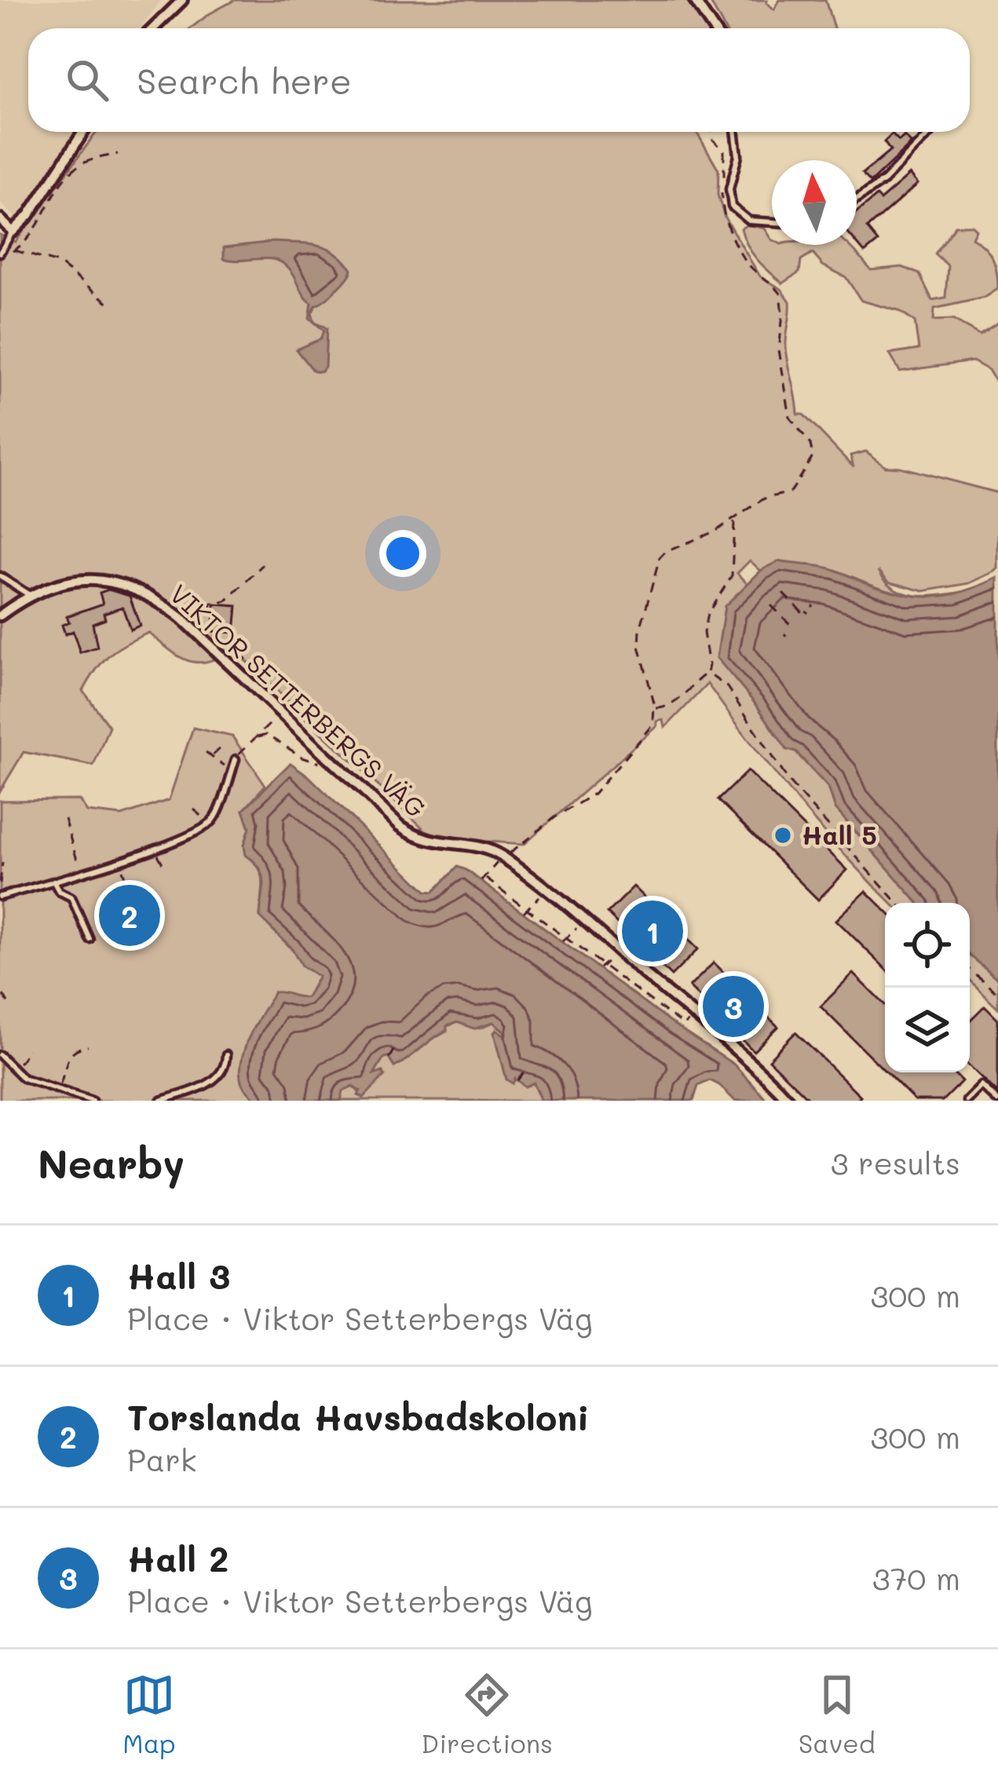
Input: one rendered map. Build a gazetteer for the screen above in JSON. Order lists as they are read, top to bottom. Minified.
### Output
{"streets":{"street":["VIKTOR SETTERBERGS VÄG"]},"places":["Hall 5"],"north":"top","page":{"search":"Search here","pins":["2","1","3"],"heading":["Nearby","3 results"],"list":[{"mark":"1","name":"Hall 3","note":"Place · Viktor Setterbergs Väg","value":"300 m"},{"mark":"2","name":"Torslanda Havsbadskoloni","note":"Park","value":"300 m"},{"mark":"3","name":"Hall 2","note":"Place · Viktor Setterbergs Väg","value":"370 m"}],"nav":["Map","Directions","Saved"]}}
